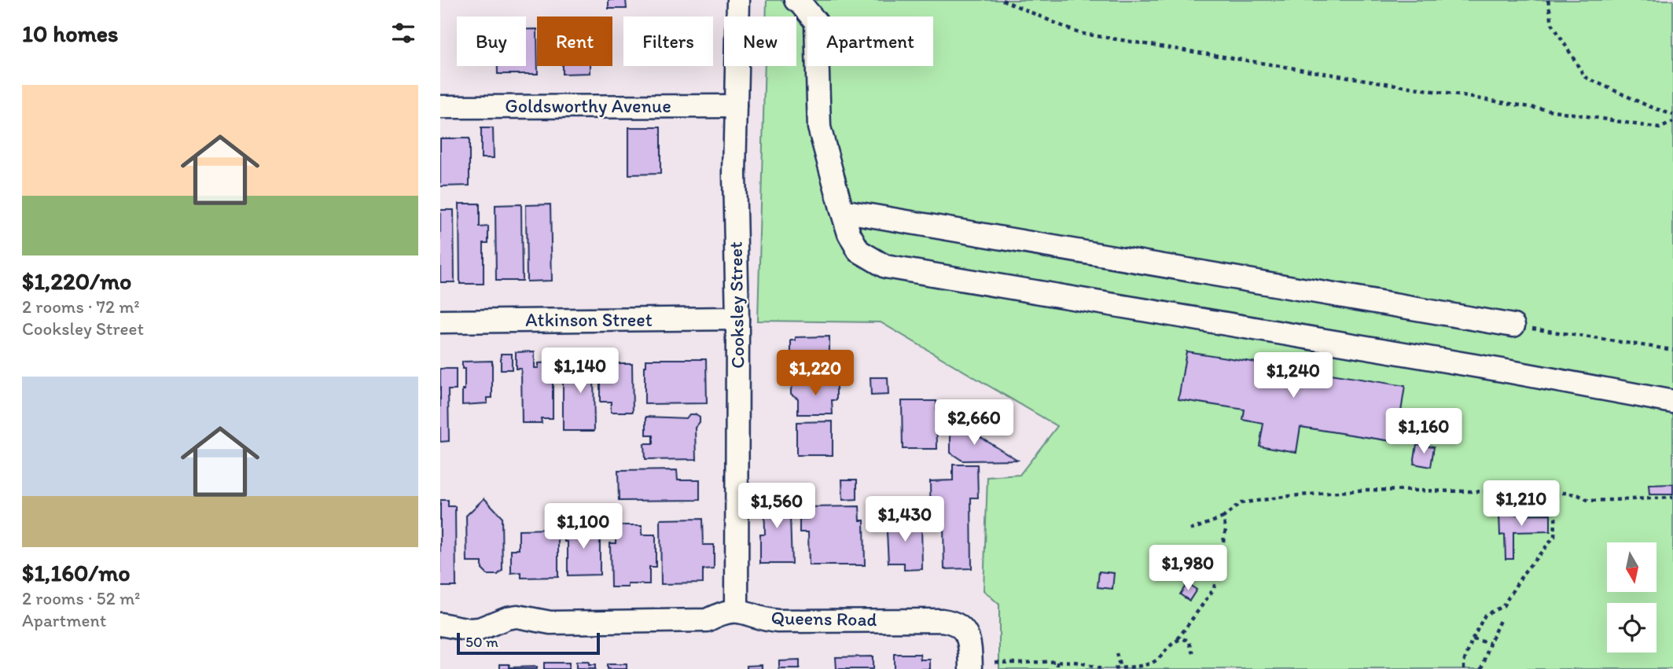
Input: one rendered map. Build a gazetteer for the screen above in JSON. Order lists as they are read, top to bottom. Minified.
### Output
{"streets":{"street":["Goldsworthy Avenue","Cooksley Street","Atkinson Street","Queens Road"]},"crossings":[["Goldsworthy Avenue","Cooksley Street"],["Cooksley Street","Atkinson Street"],["Cooksley Street","Queens Road"]],"scale_bar":"50 m","north":"bottom","page":{"heading":"10 homes","chip":["Buy","Rent","Filters","New","Apartment"],"list":[{"name":"$1,220/mo","note":"2 rooms · 72 m² · Cooksley Street"},{"name":"$1,160/mo","note":"2 rooms · 52 m² · Apartment"}],"price":["$1,140","$1,220","$1,240","$2,660","$1,160","$1,210","$1,560","$1,430","$1,100","$1,980"],"scale":"50 m"}}
